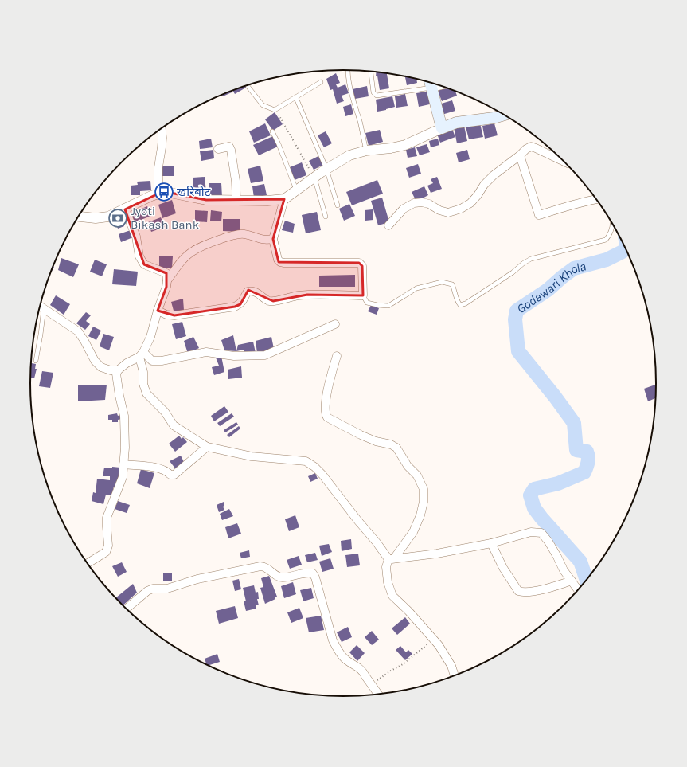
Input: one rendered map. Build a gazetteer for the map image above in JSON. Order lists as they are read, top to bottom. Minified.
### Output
{"water":["Godawari Khola"],"places":{"bus stop":["खरिबोट"],"bank":["Jyoti Bikash Bank"]}}
